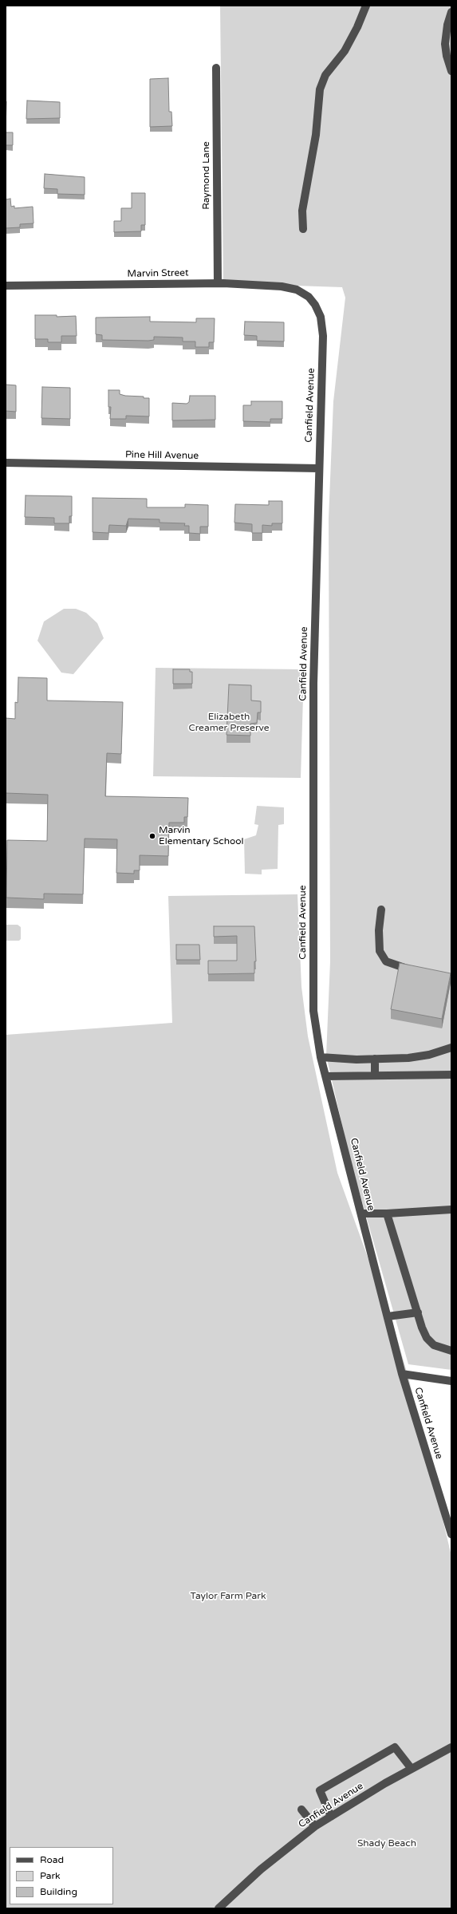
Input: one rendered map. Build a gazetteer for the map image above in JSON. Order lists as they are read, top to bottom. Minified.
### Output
{"streets":{"street":["Raymond Lane","Marvin Street","Canfield Avenue","Pine Hill Avenue"]},"crossings":[["Raymond Lane","Marvin Street"],["Marvin Street","Canfield Avenue"],["Canfield Avenue","Pine Hill Avenue"]],"parks":["Elizabeth Creamer Preserve","Taylor Farm Park","Shady Beach"],"places":["Marvin Elementary School"],"legend":["Road","Park","Building"]}
